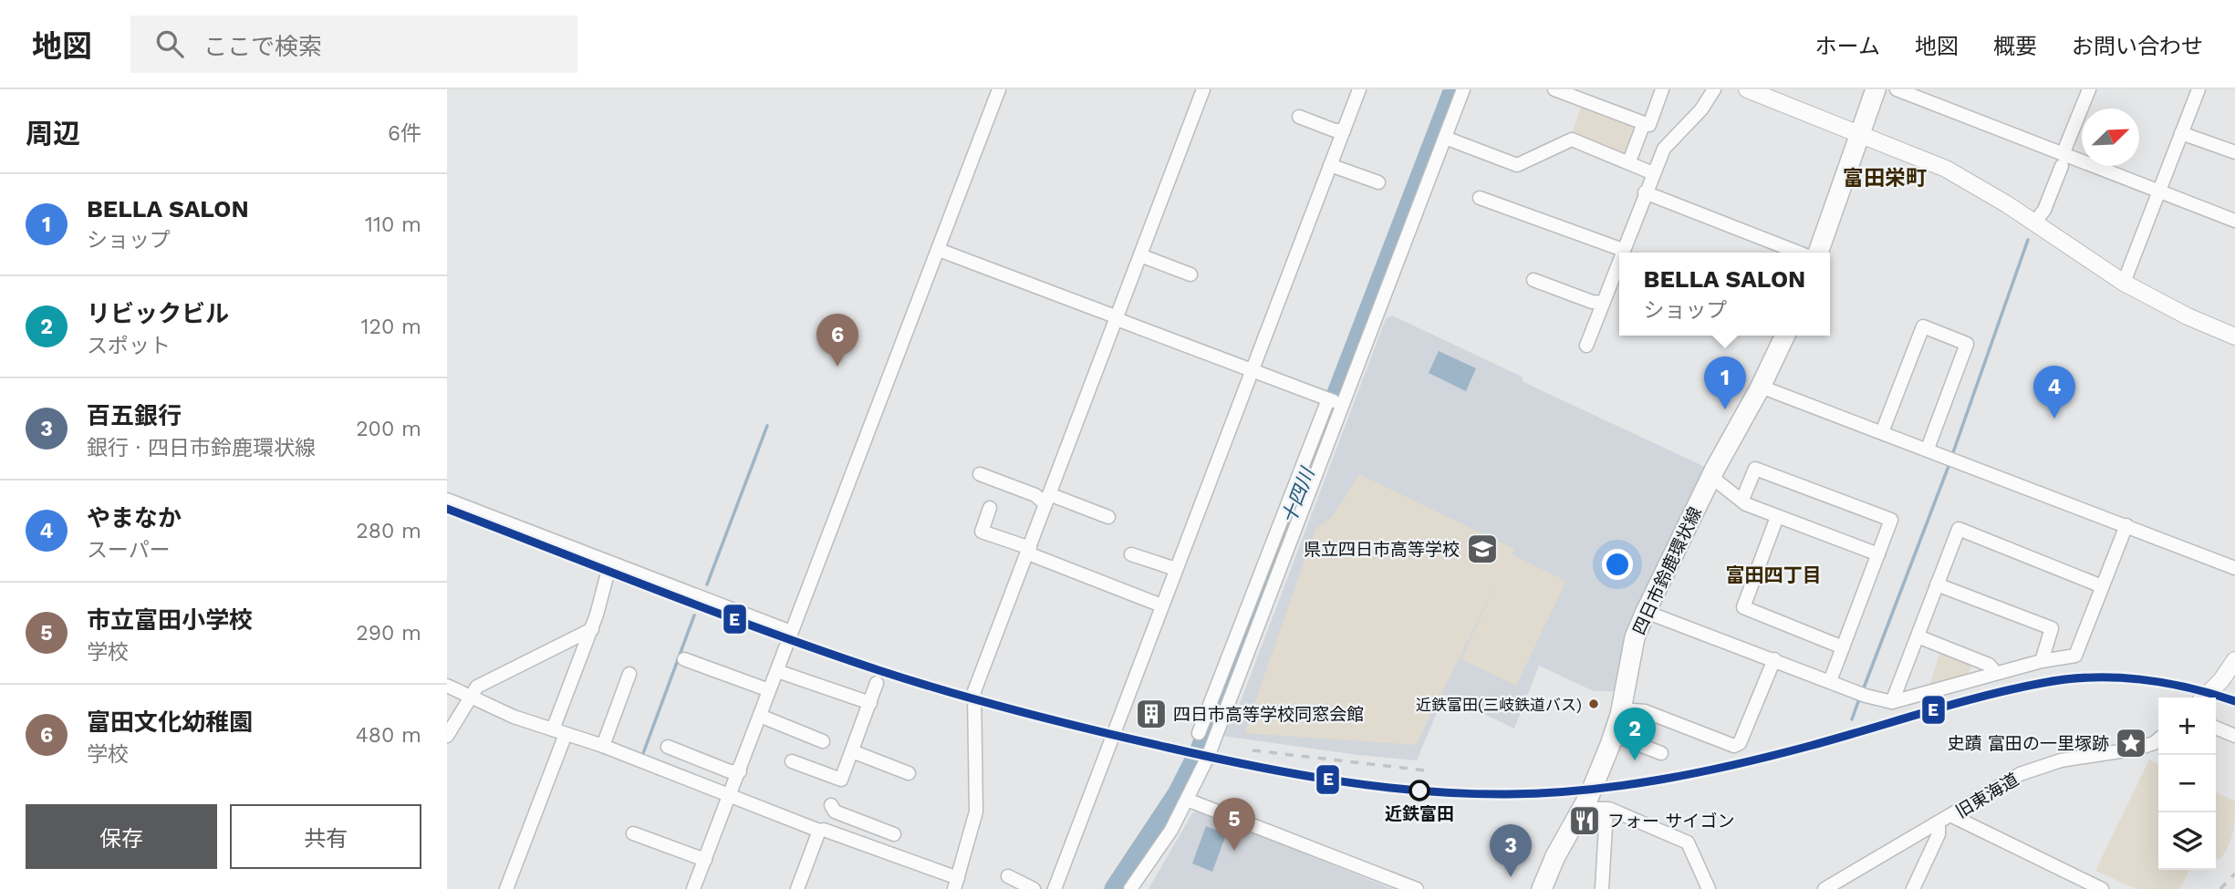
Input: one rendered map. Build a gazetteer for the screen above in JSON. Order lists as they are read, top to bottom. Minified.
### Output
{"streets":{"main road":["四日市鈴鹿環状線"],"street":["旧東海道"]},"districts":["富田栄町","富田四丁目"],"water":["十四川"],"places":{"school or university":["県立四日市高等学校"],"other":["近鉄富田(三岐鉄道バス)","近鉄富田"],"building":["四日市高等学校同窓会館"],"place":["史蹟 富田の一里塚跡"],"restaurant":["フォー サイゴン"]},"lines":["transit line E"],"north":"top right","page":{"header":"地図","search":"ここで検索","nav":["ホーム","地図","概要","お問い合わせ"],"heading":["周辺","6件"],"list":[{"mark":"1","name":"BELLA SALON","note":"ショップ","value":"110 m"},{"mark":"2","name":"リビックビル","note":"スポット","value":"120 m"},{"mark":"3","name":"百五銀行","note":"銀行 · 四日市鈴鹿環状線","value":"200 m"},{"mark":"4","name":"やまなか","note":"スーパー","value":"280 m"},{"mark":"5","name":"市立富田小学校","note":"学校","value":"290 m"},{"mark":"6","name":"富田文化幼稚園","note":"学校","value":"480 m"}],"popup":["BELLA SALON","ショップ"],"pins":["6","1","4","2","5","3"],"map_buttons":["+","−"],"buttons":["保存","共有"]}}
